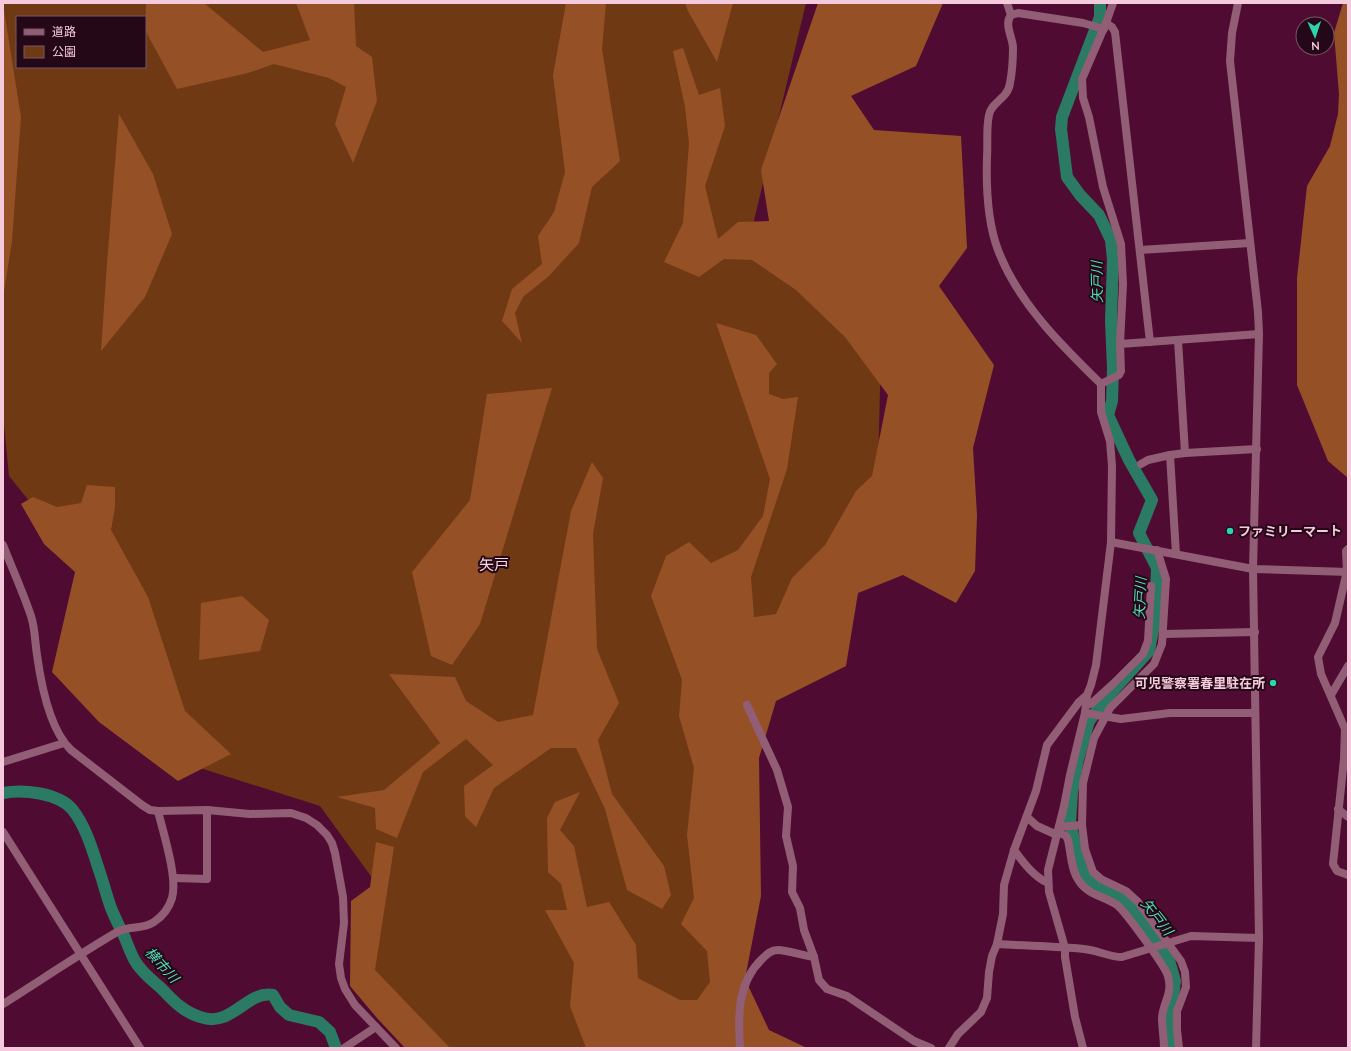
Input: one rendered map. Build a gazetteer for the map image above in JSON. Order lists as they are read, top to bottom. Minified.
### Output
{"districts":["矢戸"],"water":["矢戸川","横市川"],"places":["ファミリーマート","可児警察署春里駐在所"],"legend":["道路","公園"],"north":"bottom"}
